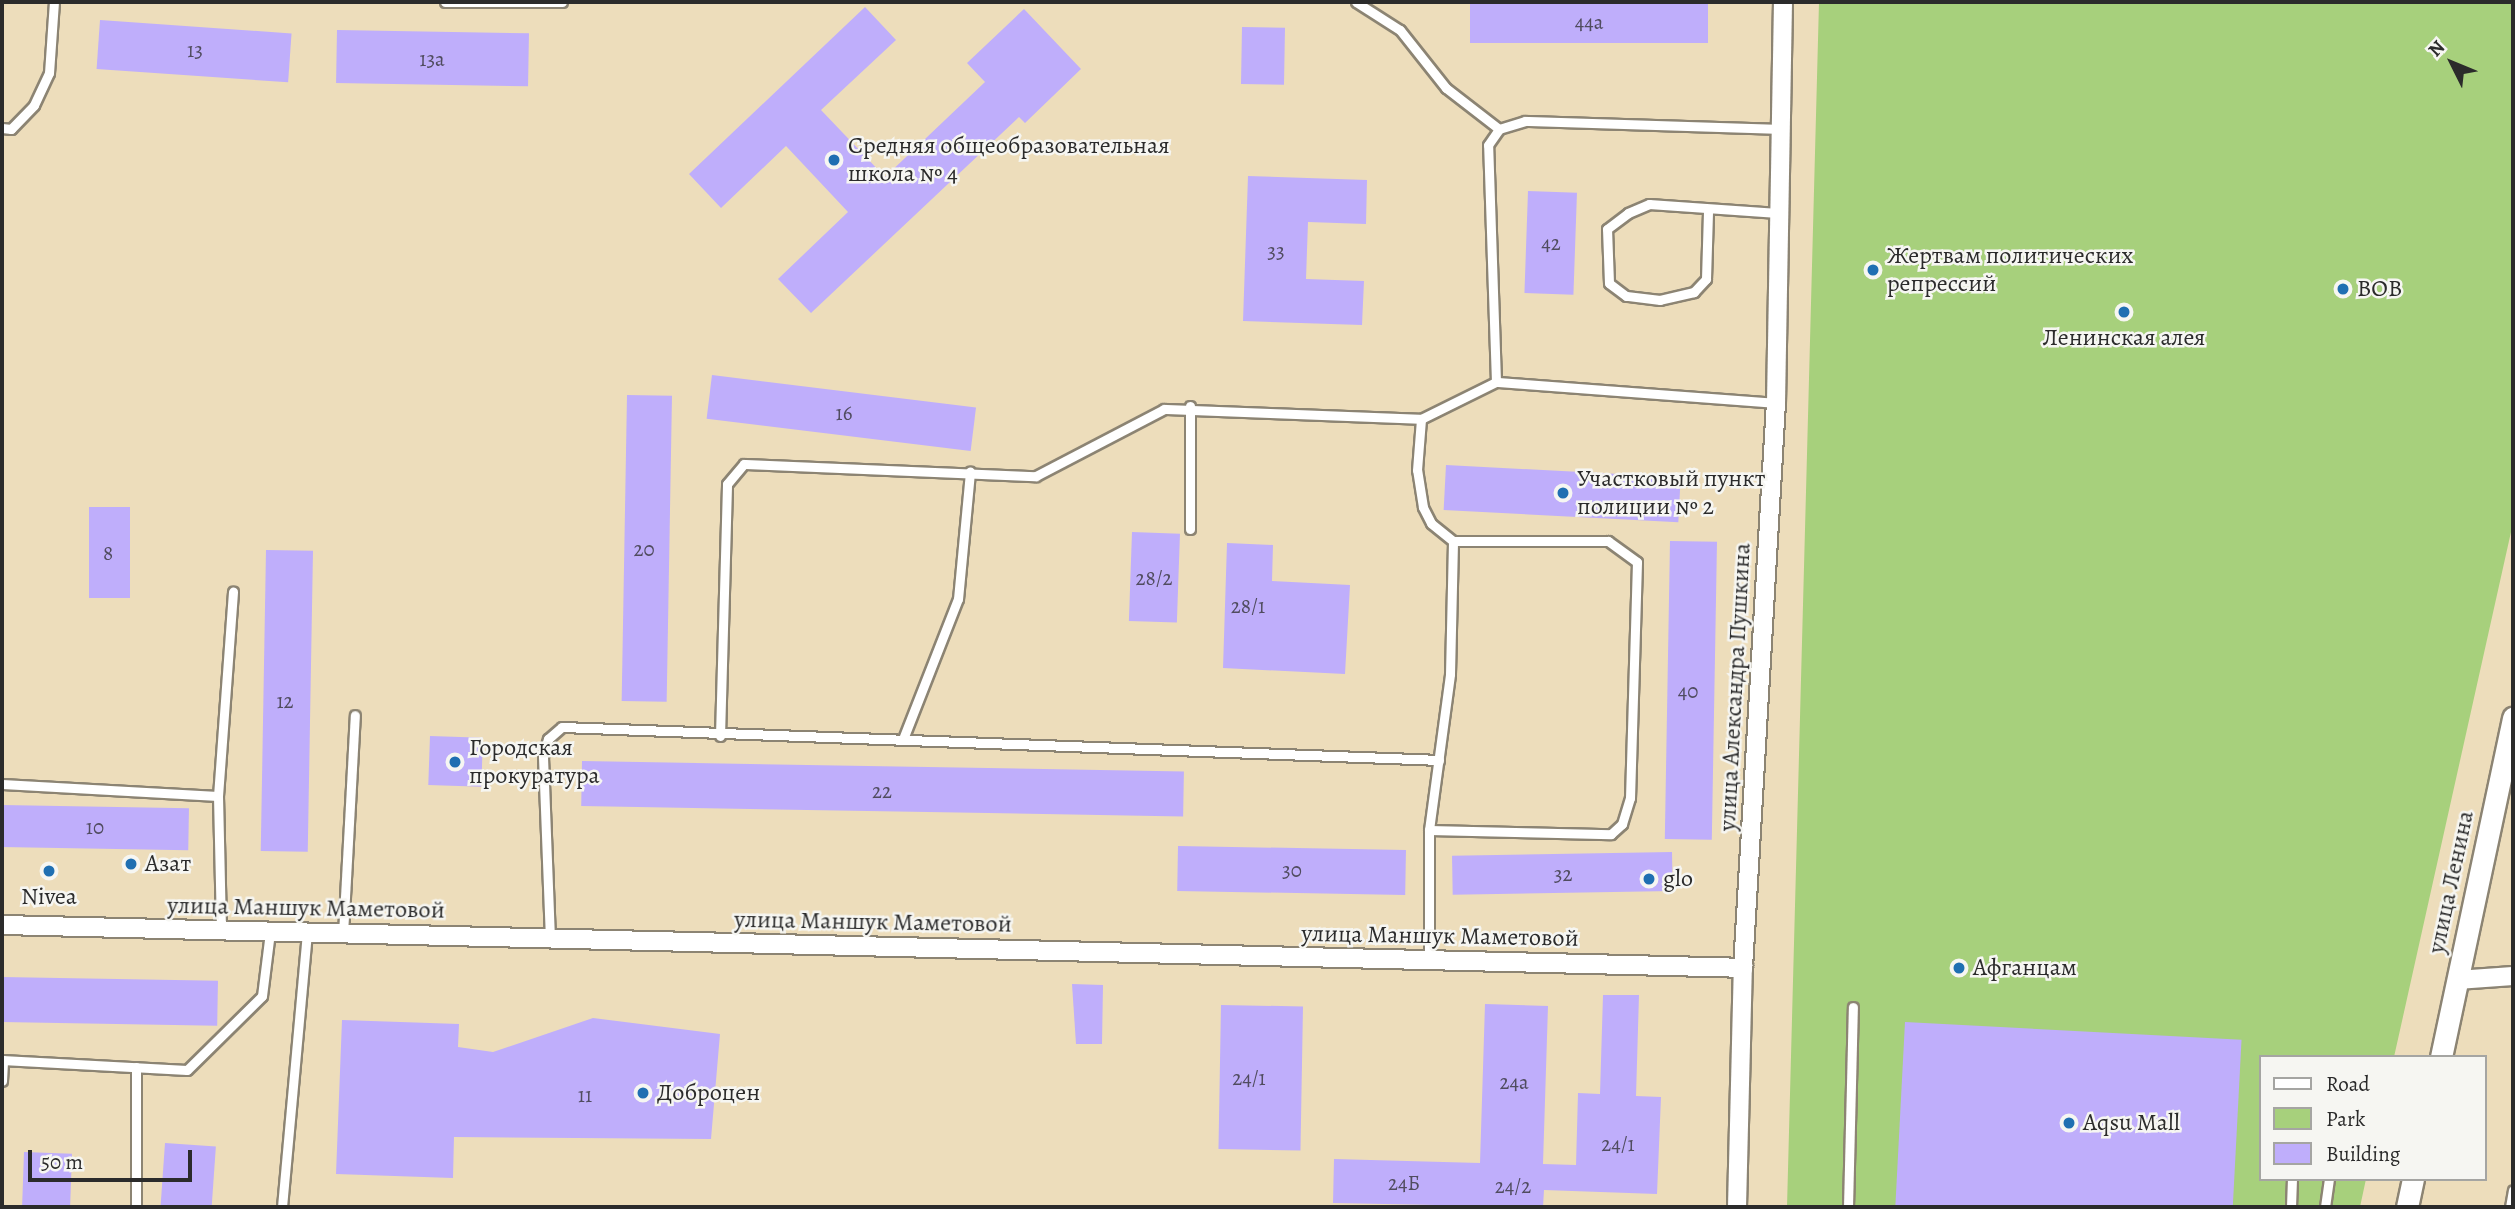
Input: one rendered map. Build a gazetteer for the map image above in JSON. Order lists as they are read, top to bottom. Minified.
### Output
{"streets":{"street":["улица Александра Пушкина","улица Ленина","улица Маншук Маметовой"]},"crossings":[["улица Александра Пушкина","улица Маншук Маметовой"]],"places":["Средняя общеобразовательная школа № 4","Жертвам политических репрессий","ВОВ","Ленинская алея","Участковый пункт полиции № 2","Городская прокуратура","Азат","Nivea","glo","Афганцам","Доброцен","Аqsu Mall"],"house_numbers":["44а","13","13а","42","33","16","20","8","28/2","28/1","40","12","22","10","30","32","24/1","24а","11","24/1","24Б","24/2"],"legend":["Road","Park","Building"],"scale_bar":"50 m","north":"top left"}
